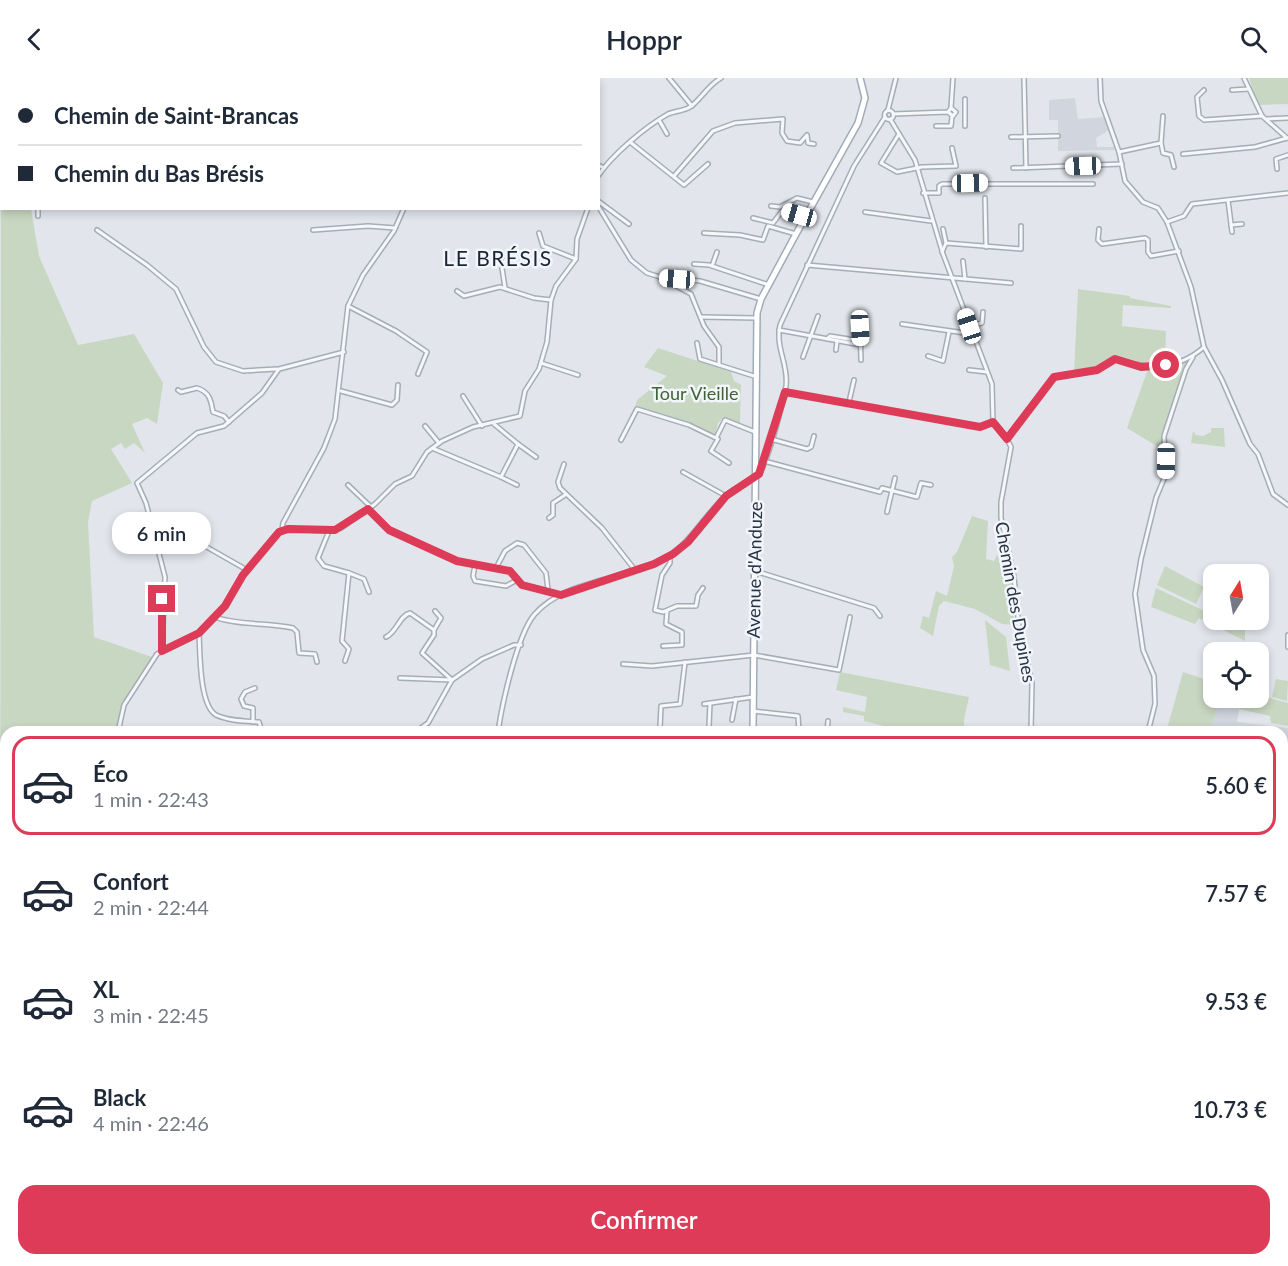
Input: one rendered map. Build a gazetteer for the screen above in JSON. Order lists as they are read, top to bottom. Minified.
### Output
{"streets":{"main road":["Avenue d'Anduze"],"street":["Chemin des Dupines"]},"districts":["LE BRÉSIS"],"parks":["Tour Vieille"],"north":"top","page":{"header":"Hoppr","banner":["Chemin de Saint-Brancas","Chemin du Bas Brésis"],"bubble":"6 min","list":[{"name":"Éco","note":"1 min · 22:43","value":"5.60 €"},{"name":"Confort","note":"2 min · 22:44","value":"7.57 €"},{"name":"XL","note":"3 min · 22:45","value":"9.53 €"},{"name":"Black","note":"4 min · 22:46","value":"10.73 €"}],"buttons":"Confirmer"}}
